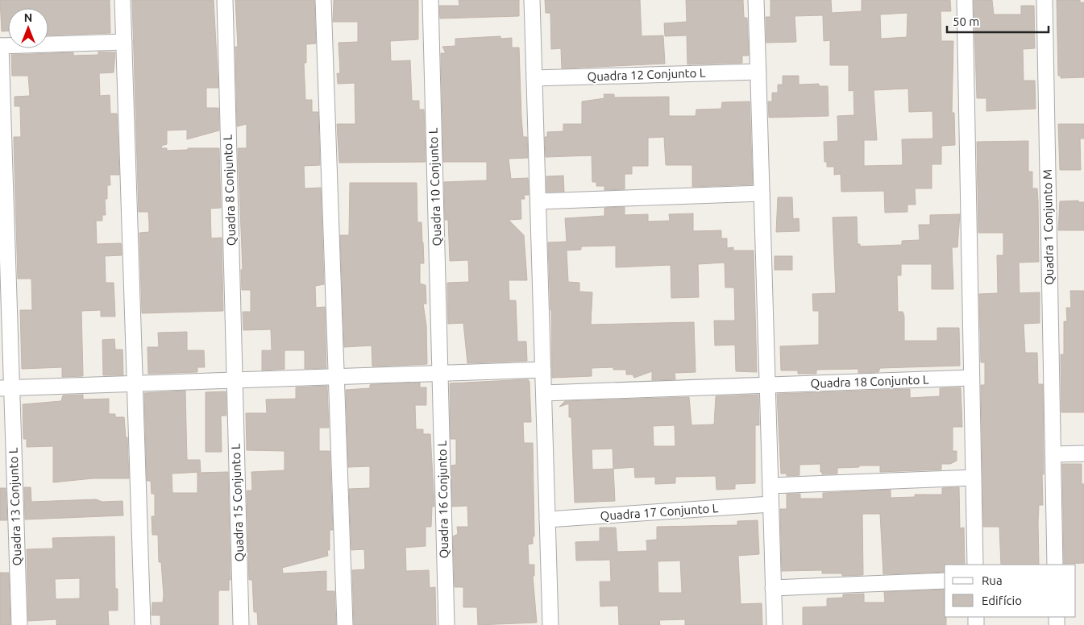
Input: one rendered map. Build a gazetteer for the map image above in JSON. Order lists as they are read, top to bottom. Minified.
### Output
{"streets":{"street":["Quadra 12 Conjunto L","Quadra 10 Conjunto L","Quadra 8 Conjunto L","Quadra 1 Conjunto M","Quadra 18 Conjunto L","Quadra 16 Conjunto L","Quadra 15 Conjunto L","Quadra 13 Conjunto L","Quadra 17 Conjunto L"]},"crossings":[["Quadra 10 Conjunto L","Quadra 16 Conjunto L"],["Quadra 8 Conjunto L","Quadra 15 Conjunto L"]],"legend":["Rua","Edifício"],"scale_bar":"50 m","north":"top"}
